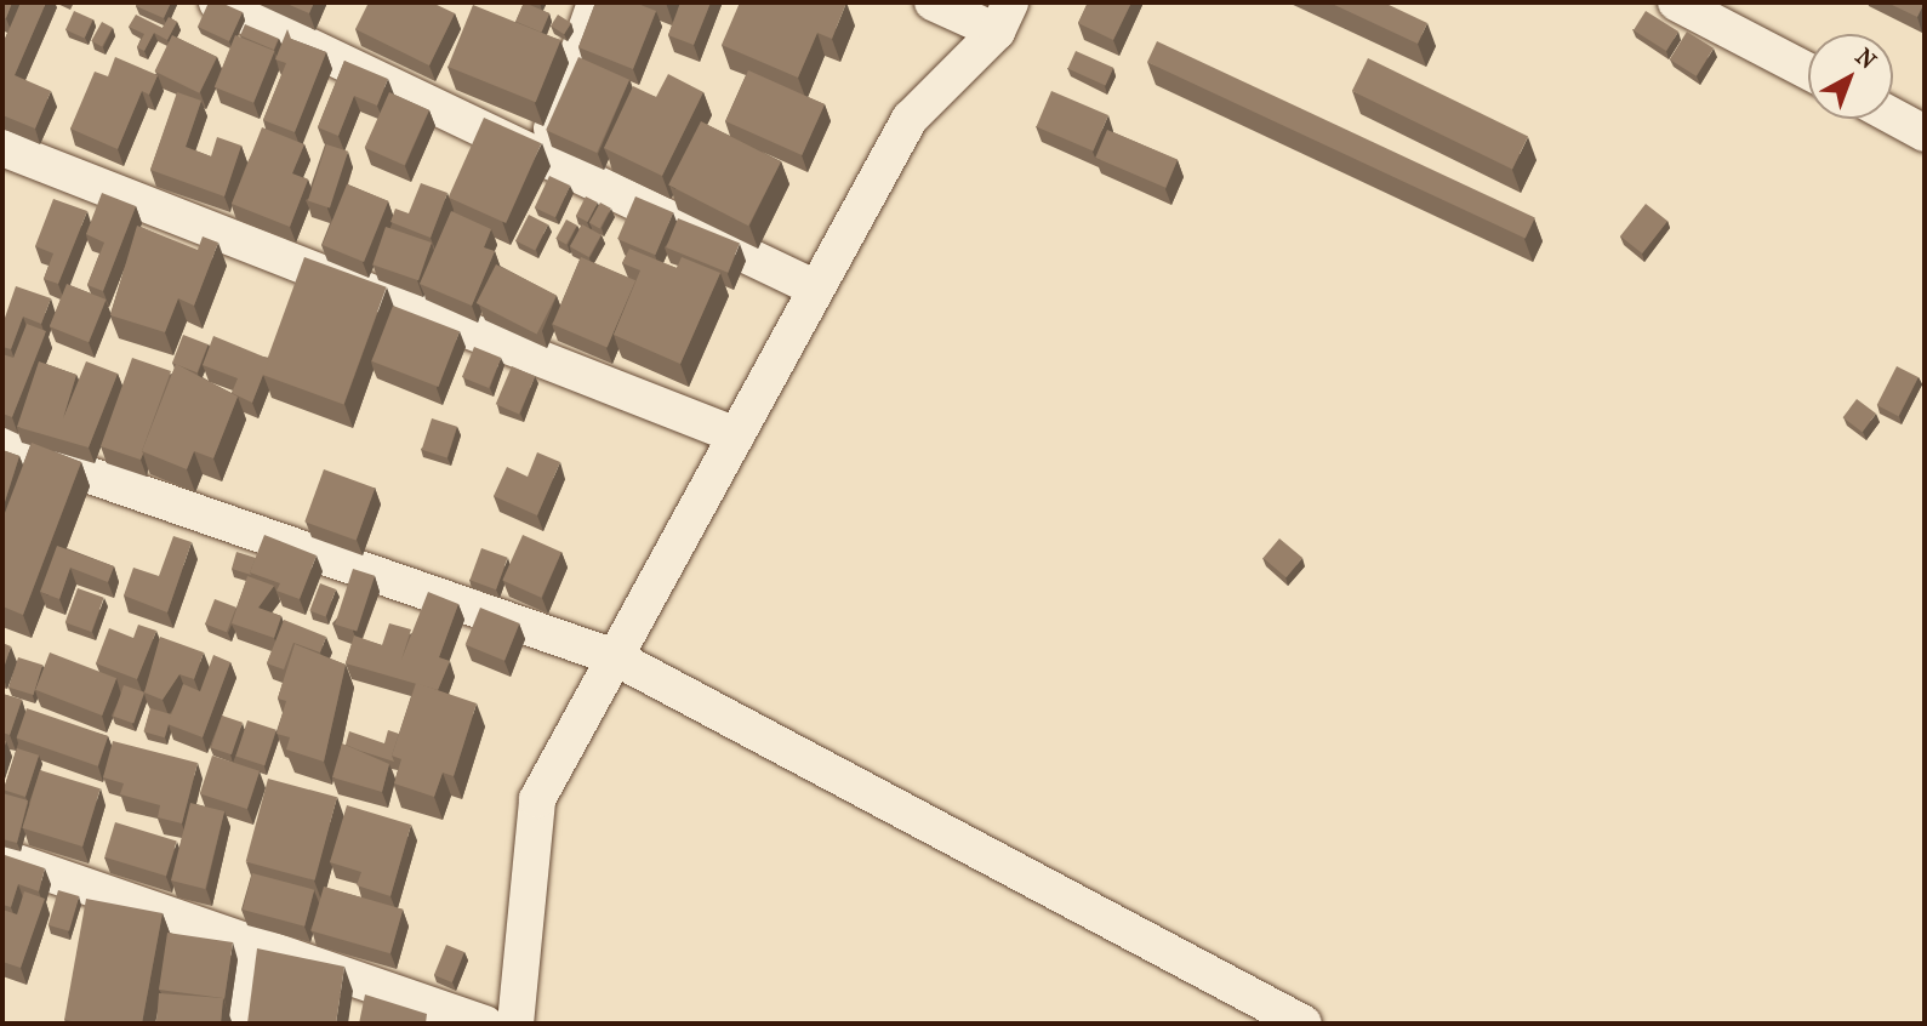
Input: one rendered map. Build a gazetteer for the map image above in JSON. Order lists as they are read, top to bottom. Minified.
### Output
{"north":"top right"}
